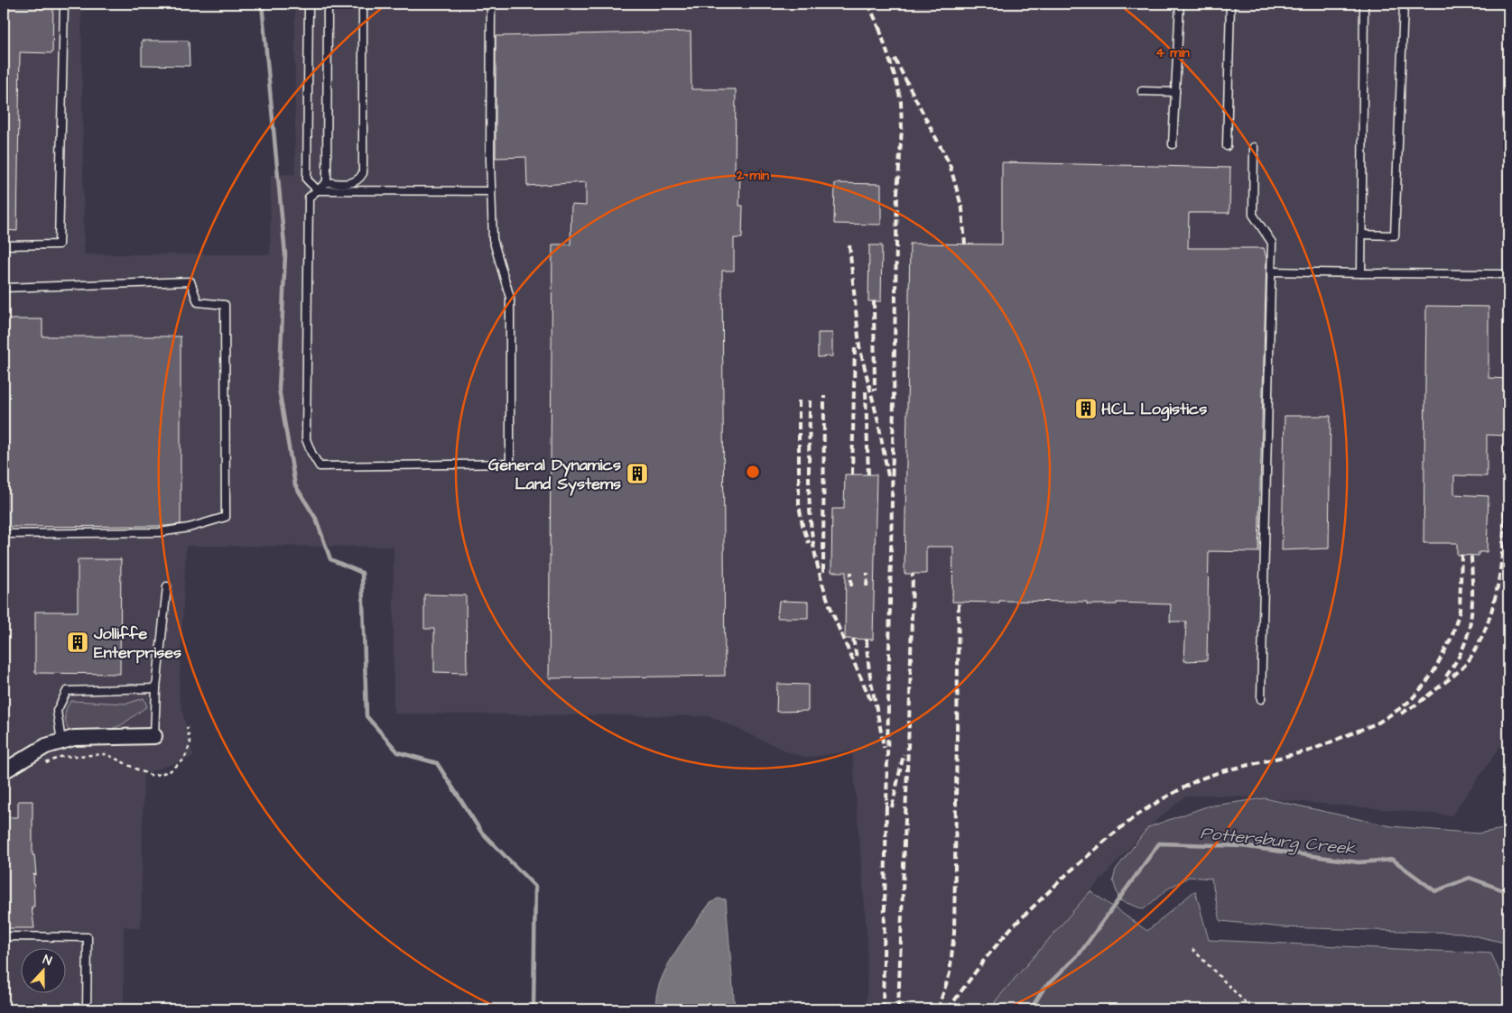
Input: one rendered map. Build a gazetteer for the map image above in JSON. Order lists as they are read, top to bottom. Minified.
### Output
{"water":["Pottersburg Creek"],"places":{"building":["HCL Logistics","General Dynamics Land Systems","Jolliffe Enterprises"]},"north":"top","rings":["4 min","2 min"]}
